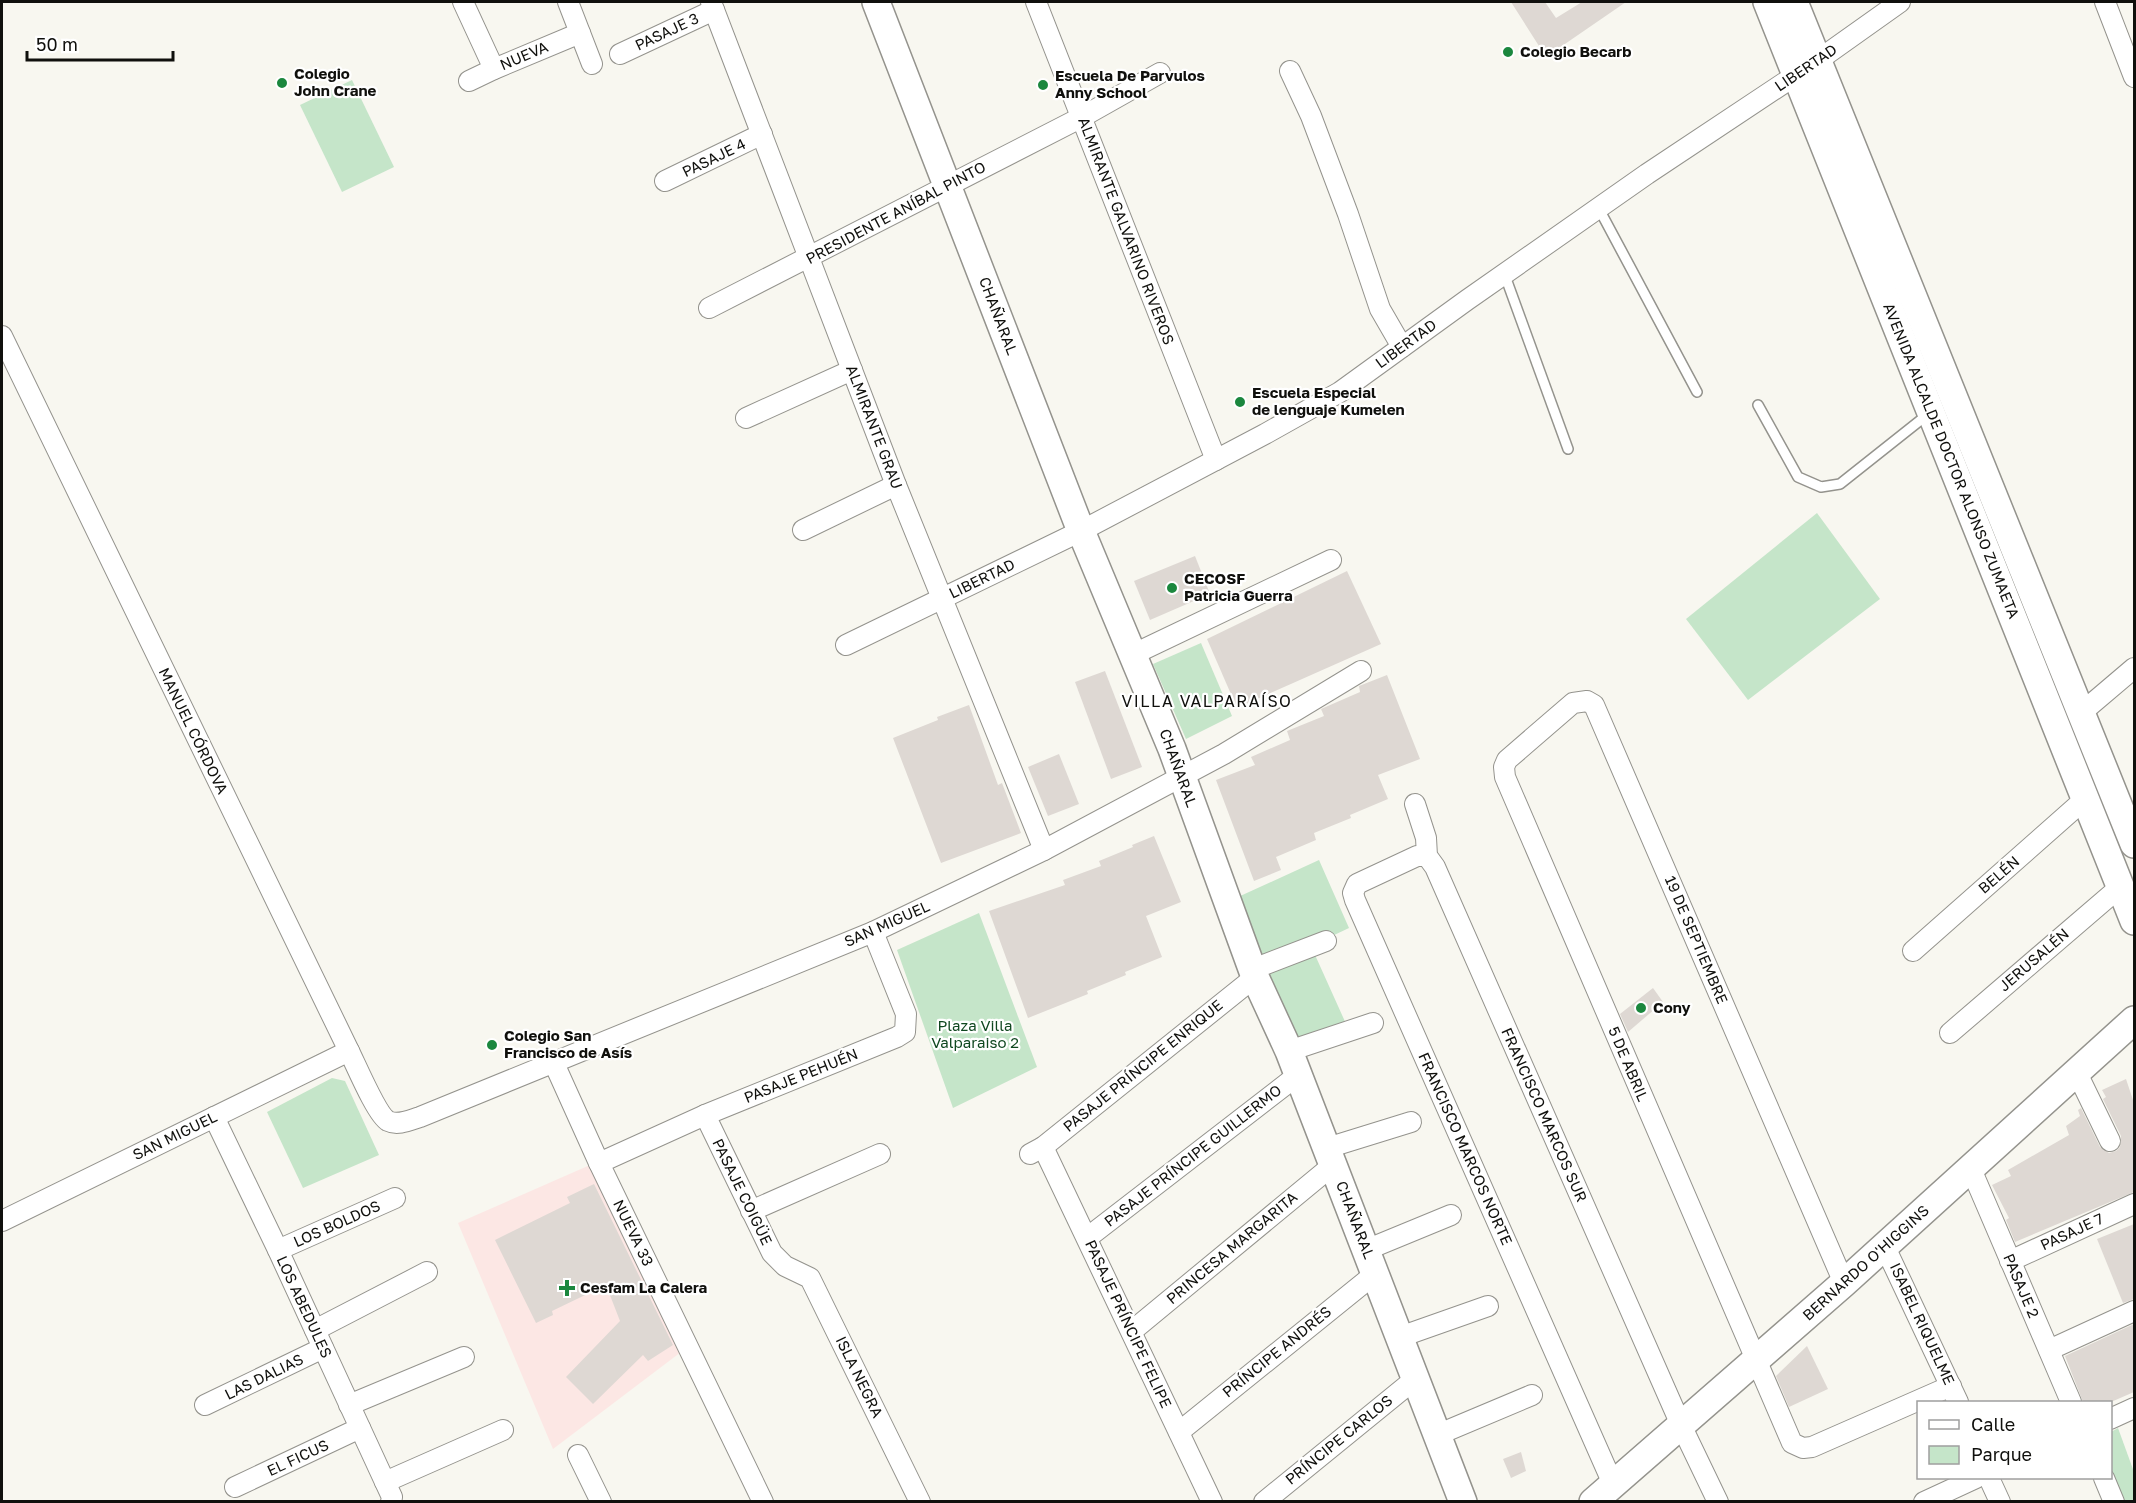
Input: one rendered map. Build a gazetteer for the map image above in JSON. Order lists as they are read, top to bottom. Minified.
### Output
{"streets":{"street":["PASAJE 3","NUEVA","LIBERTAD","PASAJE 4","PRESIDENTE ANÍBAL PINTO","ALMIRANTE GALVARINO RIVEROS","CHAÑARAL","ALMIRANTE GRAU","AVENIDA ALCALDE DOCTOR ALONSO ZUMAETA","MANUEL CÓRDOVA","BELÉN","SAN MIGUEL","19 DE SEPTIEMBRE","JERUSALÉN","5 DE ABRIL","PASAJE PRÍNCIPE ENRIQUE","PASAJE PEHUÉN","FRANCISCO MARCOS SUR","FRANCISCO MARCOS NORTE","PASAJE PRÍNCIPE GUILLERMO","PASAJE COIGÜE","LOS BOLDOS","PASAJE 7","NUEVA 33","PRINCESA MARGARITA","BERNARDO O'HIGGINS","PASAJE 2","LOS ABEDULES","PASAJE PRÍNCIPE FELIPE","ISABEL RIQUELME","PRÍNCIPE ANDRÉS","LAS DALIAS","ISLA NEGRA","PRÍNCIPE CARLOS","EL FICUS"]},"crossings":[["PASAJE 3","ALMIRANTE GRAU"],["LIBERTAD","ALMIRANTE GALVARINO RIVEROS"],["LIBERTAD","CHAÑARAL"],["LIBERTAD","ALMIRANTE GRAU"],["LIBERTAD","AVENIDA ALCALDE DOCTOR ALONSO ZUMAETA"],["PASAJE 4","ALMIRANTE GRAU"],["PRESIDENTE ANÍBAL PINTO","ALMIRANTE GALVARINO RIVEROS"],["PRESIDENTE ANÍBAL PINTO","CHAÑARAL"],["PRESIDENTE ANÍBAL PINTO","ALMIRANTE GRAU"],["CHAÑARAL","SAN MIGUEL"],["CHAÑARAL","PASAJE PRÍNCIPE ENRIQUE"],["CHAÑARAL","PASAJE PRÍNCIPE GUILLERMO"],["CHAÑARAL","PRINCESA MARGARITA"],["CHAÑARAL","PRÍNCIPE ANDRÉS"],["CHAÑARAL","PRÍNCIPE CARLOS"],["ALMIRANTE GRAU","SAN MIGUEL"],["AVENIDA ALCALDE DOCTOR ALONSO ZUMAETA","BELÉN"],["AVENIDA ALCALDE DOCTOR ALONSO ZUMAETA","JERUSALÉN"],["MANUEL CÓRDOVA","SAN MIGUEL"],["SAN MIGUEL","PASAJE PEHUÉN"],["SAN MIGUEL","NUEVA 33"],["SAN MIGUEL","LOS ABEDULES"],["19 DE SEPTIEMBRE","5 DE ABRIL"],["19 DE SEPTIEMBRE","BERNARDO O'HIGGINS"],["5 DE ABRIL","BERNARDO O'HIGGINS"],["5 DE ABRIL","ISABEL RIQUELME"],["PASAJE PRÍNCIPE ENRIQUE","PASAJE PRÍNCIPE FELIPE"],["PASAJE PEHUÉN","PASAJE COIGÜE"],["PASAJE PEHUÉN","NUEVA 33"],["FRANCISCO MARCOS SUR","FRANCISCO MARCOS NORTE"],["FRANCISCO MARCOS SUR","BERNARDO O'HIGGINS"],["FRANCISCO MARCOS NORTE","BERNARDO O'HIGGINS"],["PASAJE PRÍNCIPE GUILLERMO","PASAJE PRÍNCIPE FELIPE"],["PASAJE COIGÜE","ISLA NEGRA"],["LOS BOLDOS","LOS ABEDULES"],["PASAJE 7","PASAJE 2"],["PRINCESA MARGARITA","PASAJE PRÍNCIPE FELIPE"],["BERNARDO O'HIGGINS","PASAJE 2"],["BERNARDO O'HIGGINS","ISABEL RIQUELME"],["LOS ABEDULES","LAS DALIAS"],["LOS ABEDULES","EL FICUS"],["PASAJE PRÍNCIPE FELIPE","PRÍNCIPE ANDRÉS"]],"districts":["VILLA VALPARAÍSO"],"parks":["Plaza Villa Valparaiso 2"],"places":{"other":["Colegio Becarb","Colegio John Crane","Escuela De Parvulos Anny School","Escuela Especial de lenguaje Kumelen","CECOSF Patricia Guerra","Cony","Colegio San Francisco de Asís"],"health":["Cesfam La Calera"]},"legend":["Calle","Parque"],"scale_bar":"50 m"}
